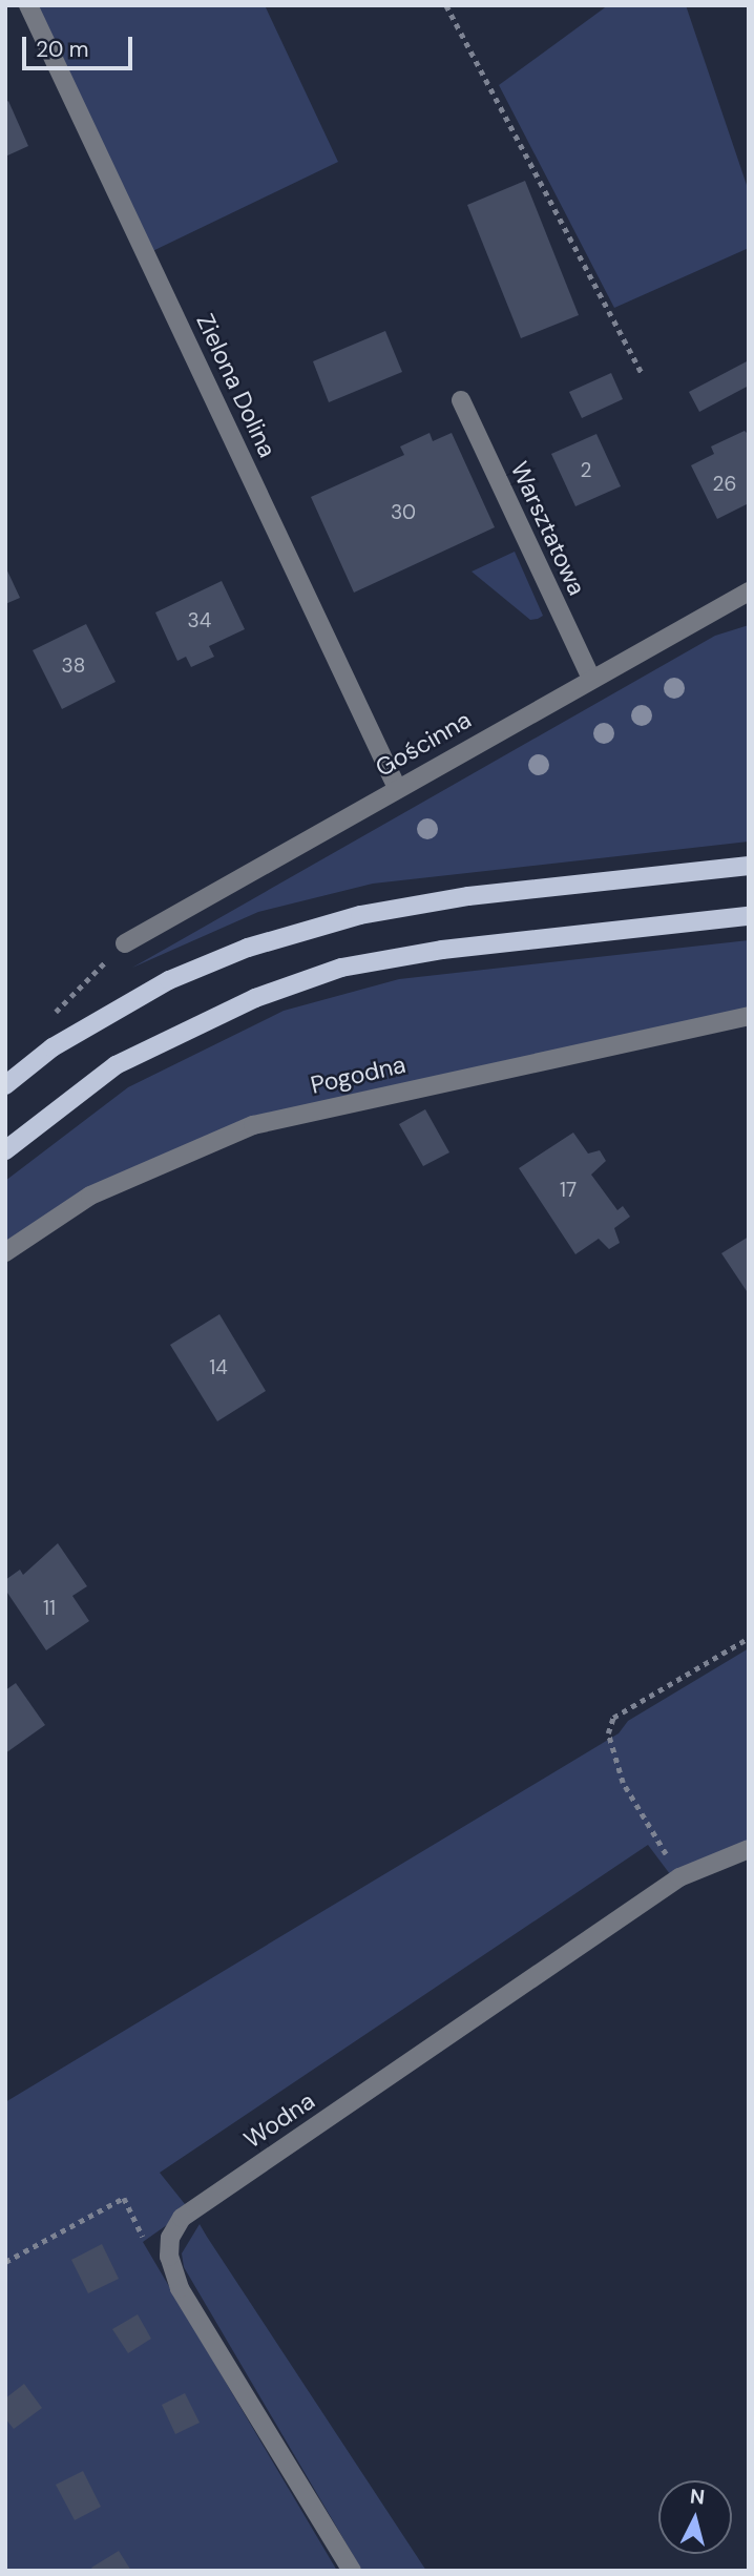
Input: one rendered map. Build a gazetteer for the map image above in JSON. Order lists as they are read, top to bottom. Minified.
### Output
{"streets":{"street":["Zielona Dolina","Warsztatowa","Gościnna","Pogodna","Wodna"]},"crossings":[["Zielona Dolina","Gościnna"],["Warsztatowa","Gościnna"]],"house_numbers":["2","26","30","34","38","17","14","11"],"scale_bar":"20 m","north":"top"}
